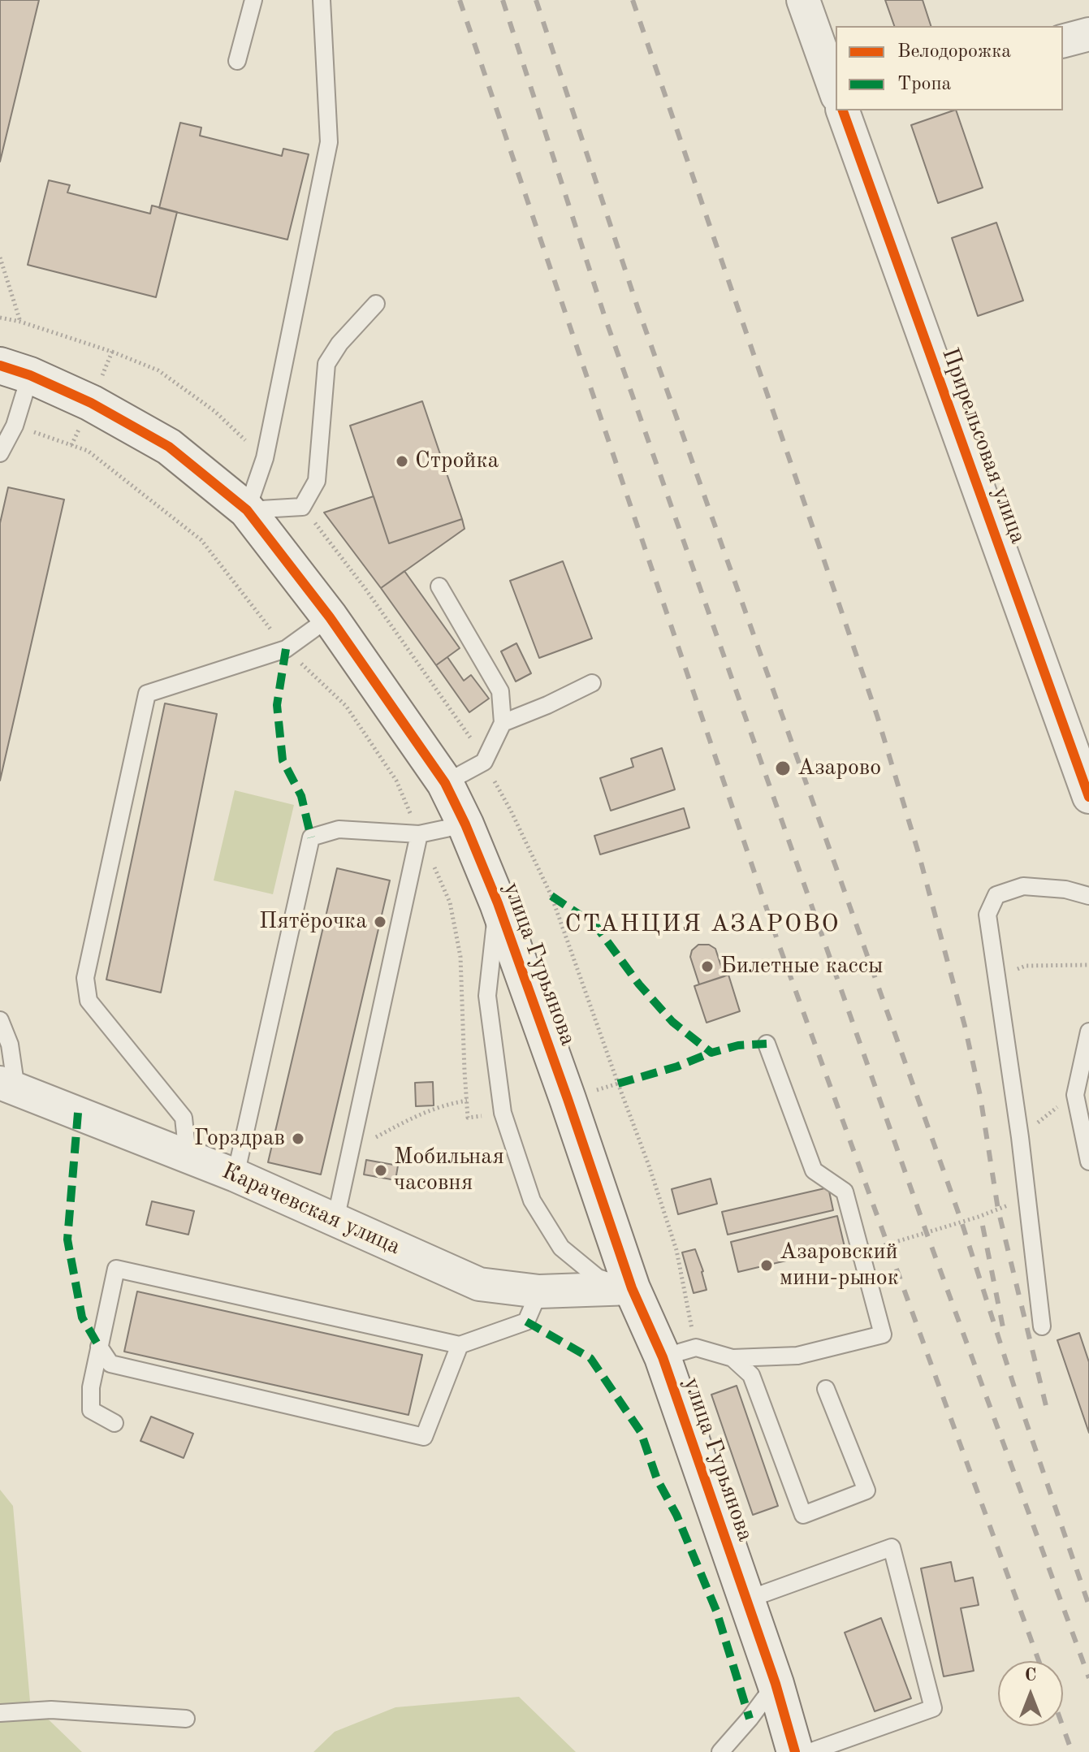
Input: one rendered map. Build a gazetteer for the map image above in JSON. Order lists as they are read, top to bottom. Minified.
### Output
{"streets":{"street":["Прирельсовая улица","улица Гурьянова","Карачевская улица"]},"crossings":[["улица Гурьянова","Карачевская улица"]],"districts":["СТАНЦИЯ АЗАРОВО"],"places":["Стройка","Азарово","Пятёрочка","Билетные кассы","Горздрав","Мобильная часовня","Азаровский мини-рынок"],"legend":["Велодорожка","Тропа"],"north":"top"}
